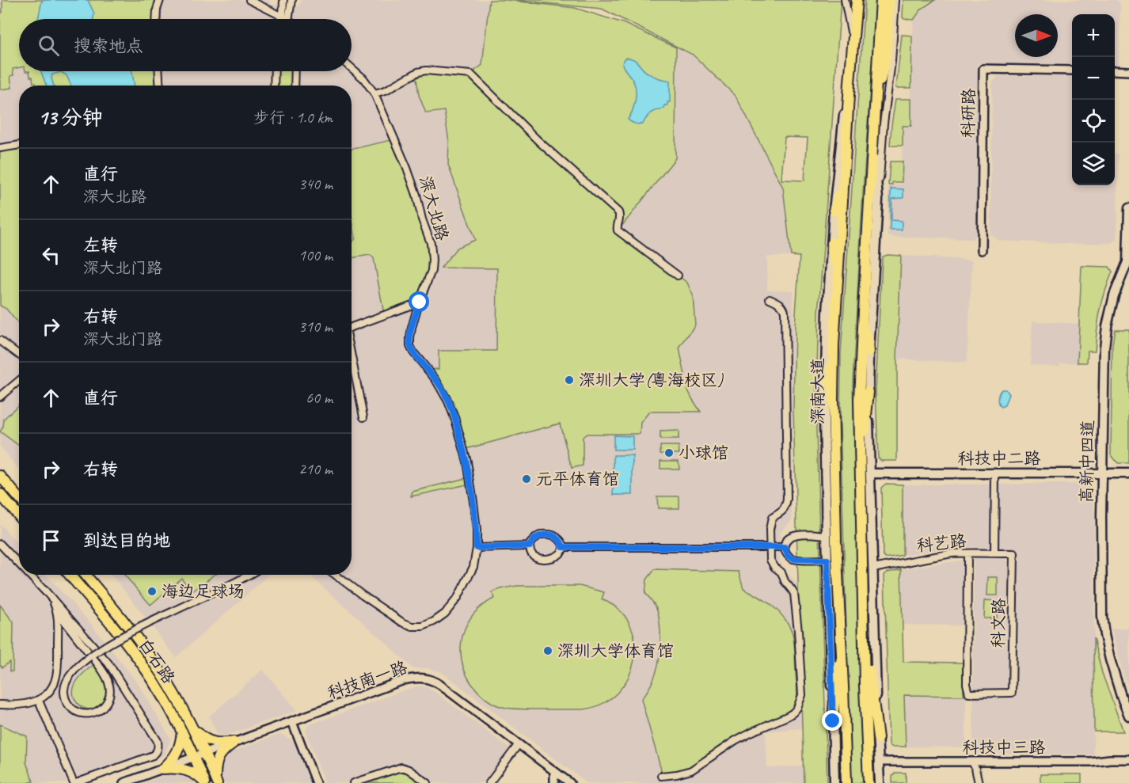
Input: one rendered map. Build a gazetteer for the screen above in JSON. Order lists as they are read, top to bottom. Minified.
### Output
{"streets":{"main road":["深南大道","科技中二路","高新中四道","白石路"],"street":["科研路","深大北路","科艺路","科文路","科技南一路","科技中三路"]},"crossings":[["科技中二路","高新中四道"],["科艺路","科文路"],["白石路","科技南一路"]],"places":["深圳大学(粤海校区)","小球馆","元平体育馆","海边足球场","深圳大学体育馆"],"north":"right","page":{"map_buttons":["+","−"],"search":"搜索地点","heading":["13 分钟","步行 · 1.0 km"],"list":[["直行","深大北路","340 m"],["左转","深大北门路","100 m"],["右转","深大北门路","310 m"],["直行","60 m"],["右转","210 m"],"到达目的地"]}}
